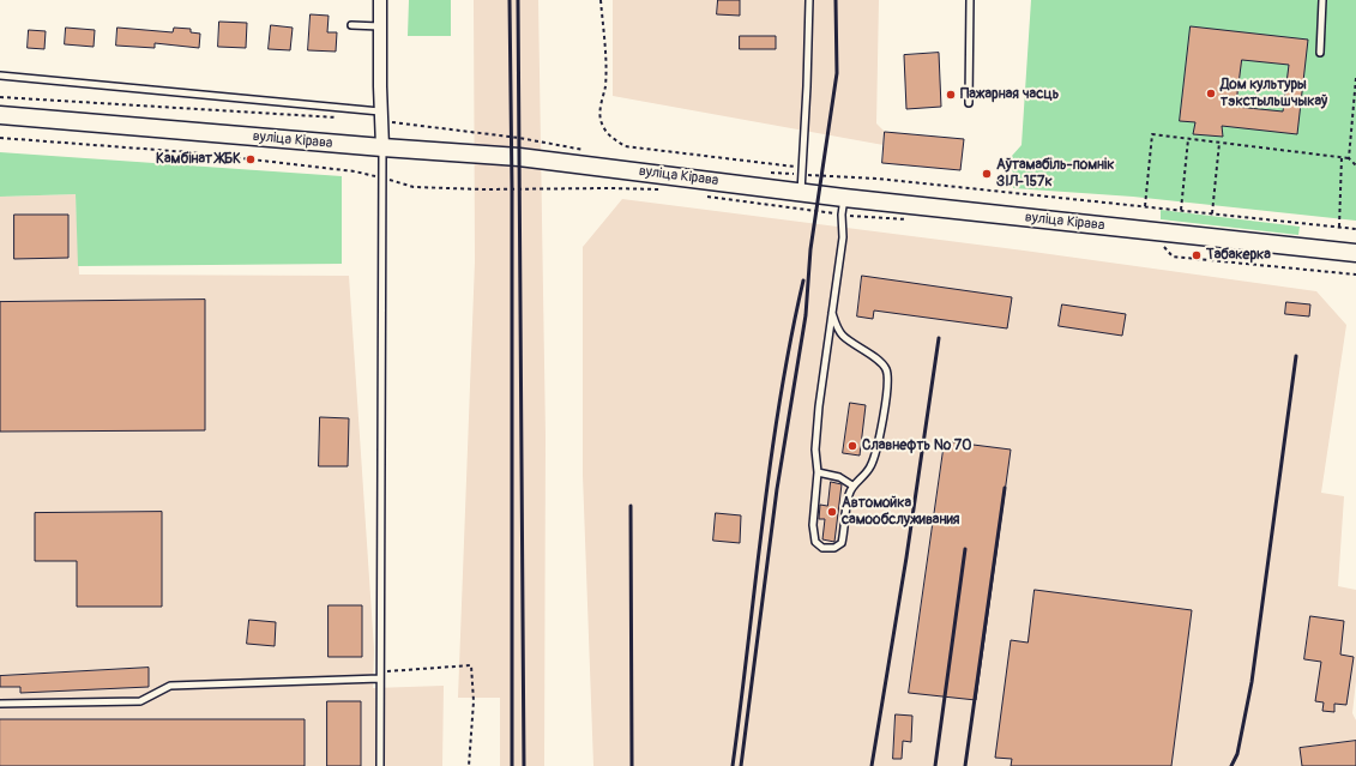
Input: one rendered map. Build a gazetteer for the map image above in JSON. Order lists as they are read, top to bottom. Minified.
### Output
{"streets":{"main road":["вуліца Кірава"]},"places":["Дом культуры тэкстыльшчыкаў","Пажарная часць","Камбінат ЖБК","Аўтамабіль-помнік ЗІЛ-157к","Табакерка","Славнефть № 70","Автомойка самообслуживания"]}
